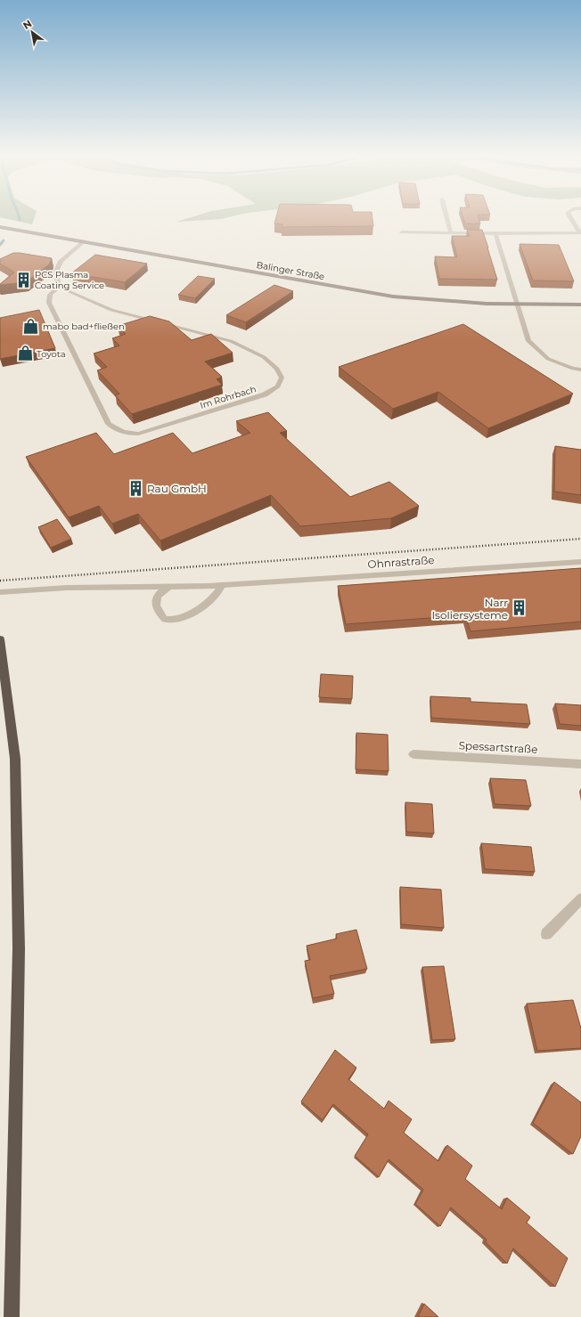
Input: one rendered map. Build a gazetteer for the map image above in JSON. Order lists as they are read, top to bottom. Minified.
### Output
{"streets":{"main road":["Balinger Straße"],"street":["Im Rohrbach","Ohnrastraße","Spessartstraße"]},"places":{"building":["PCS Plasma Coating Service","Rau GmbH","Narr Isoliersysteme"],"shop":["mabo bad+fließen","Toyota"]},"north":"top left"}
